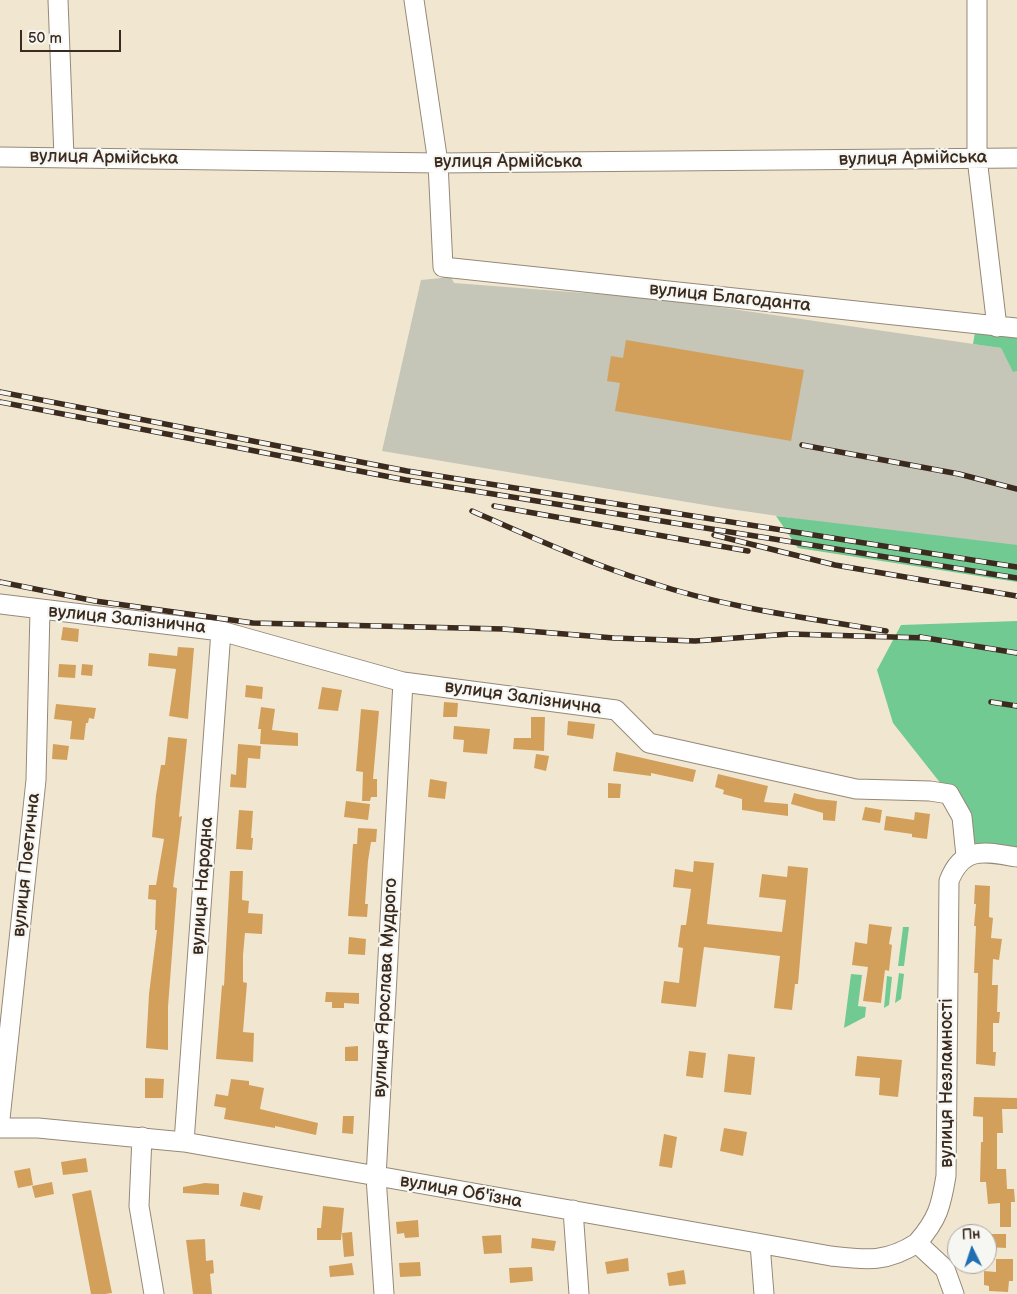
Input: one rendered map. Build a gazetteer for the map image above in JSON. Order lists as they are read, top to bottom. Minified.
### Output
{"streets":{"street":["вулиця Армійська","вулиця Благоданта","вулиця Залізнична","вулиця Поетична","вулиця Народна","вулиця Ярослава Мудрого","вулиця Незламності","вулиця Об'їзна"]},"crossings":[["вулиця Армійська","вулиця Благоданта"],["вулиця Залізнична","вулиця Поетична"],["вулиця Залізнична","вулиця Народна"],["вулиця Залізнична","вулиця Ярослава Мудрого"],["вулиця Залізнична","вулиця Незламності"],["вулиця Народна","вулиця Об'їзна"],["вулиця Ярослава Мудрого","вулиця Об'їзна"],["вулиця Незламності","вулиця Об'їзна"]],"scale_bar":"50 m","north":"top"}
